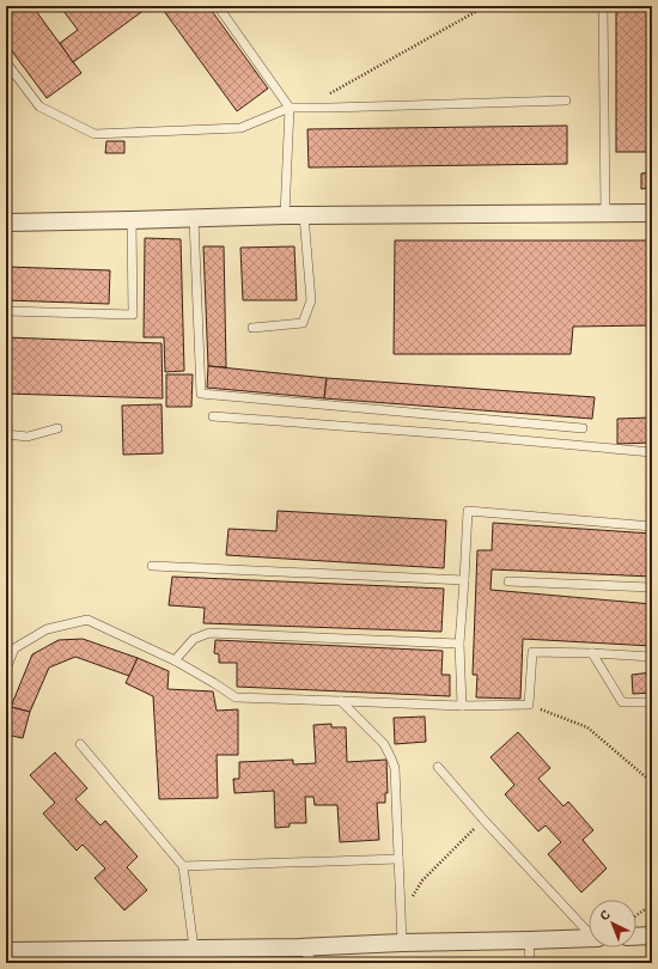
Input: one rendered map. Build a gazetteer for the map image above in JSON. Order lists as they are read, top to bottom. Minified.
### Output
{"north":"top left"}
